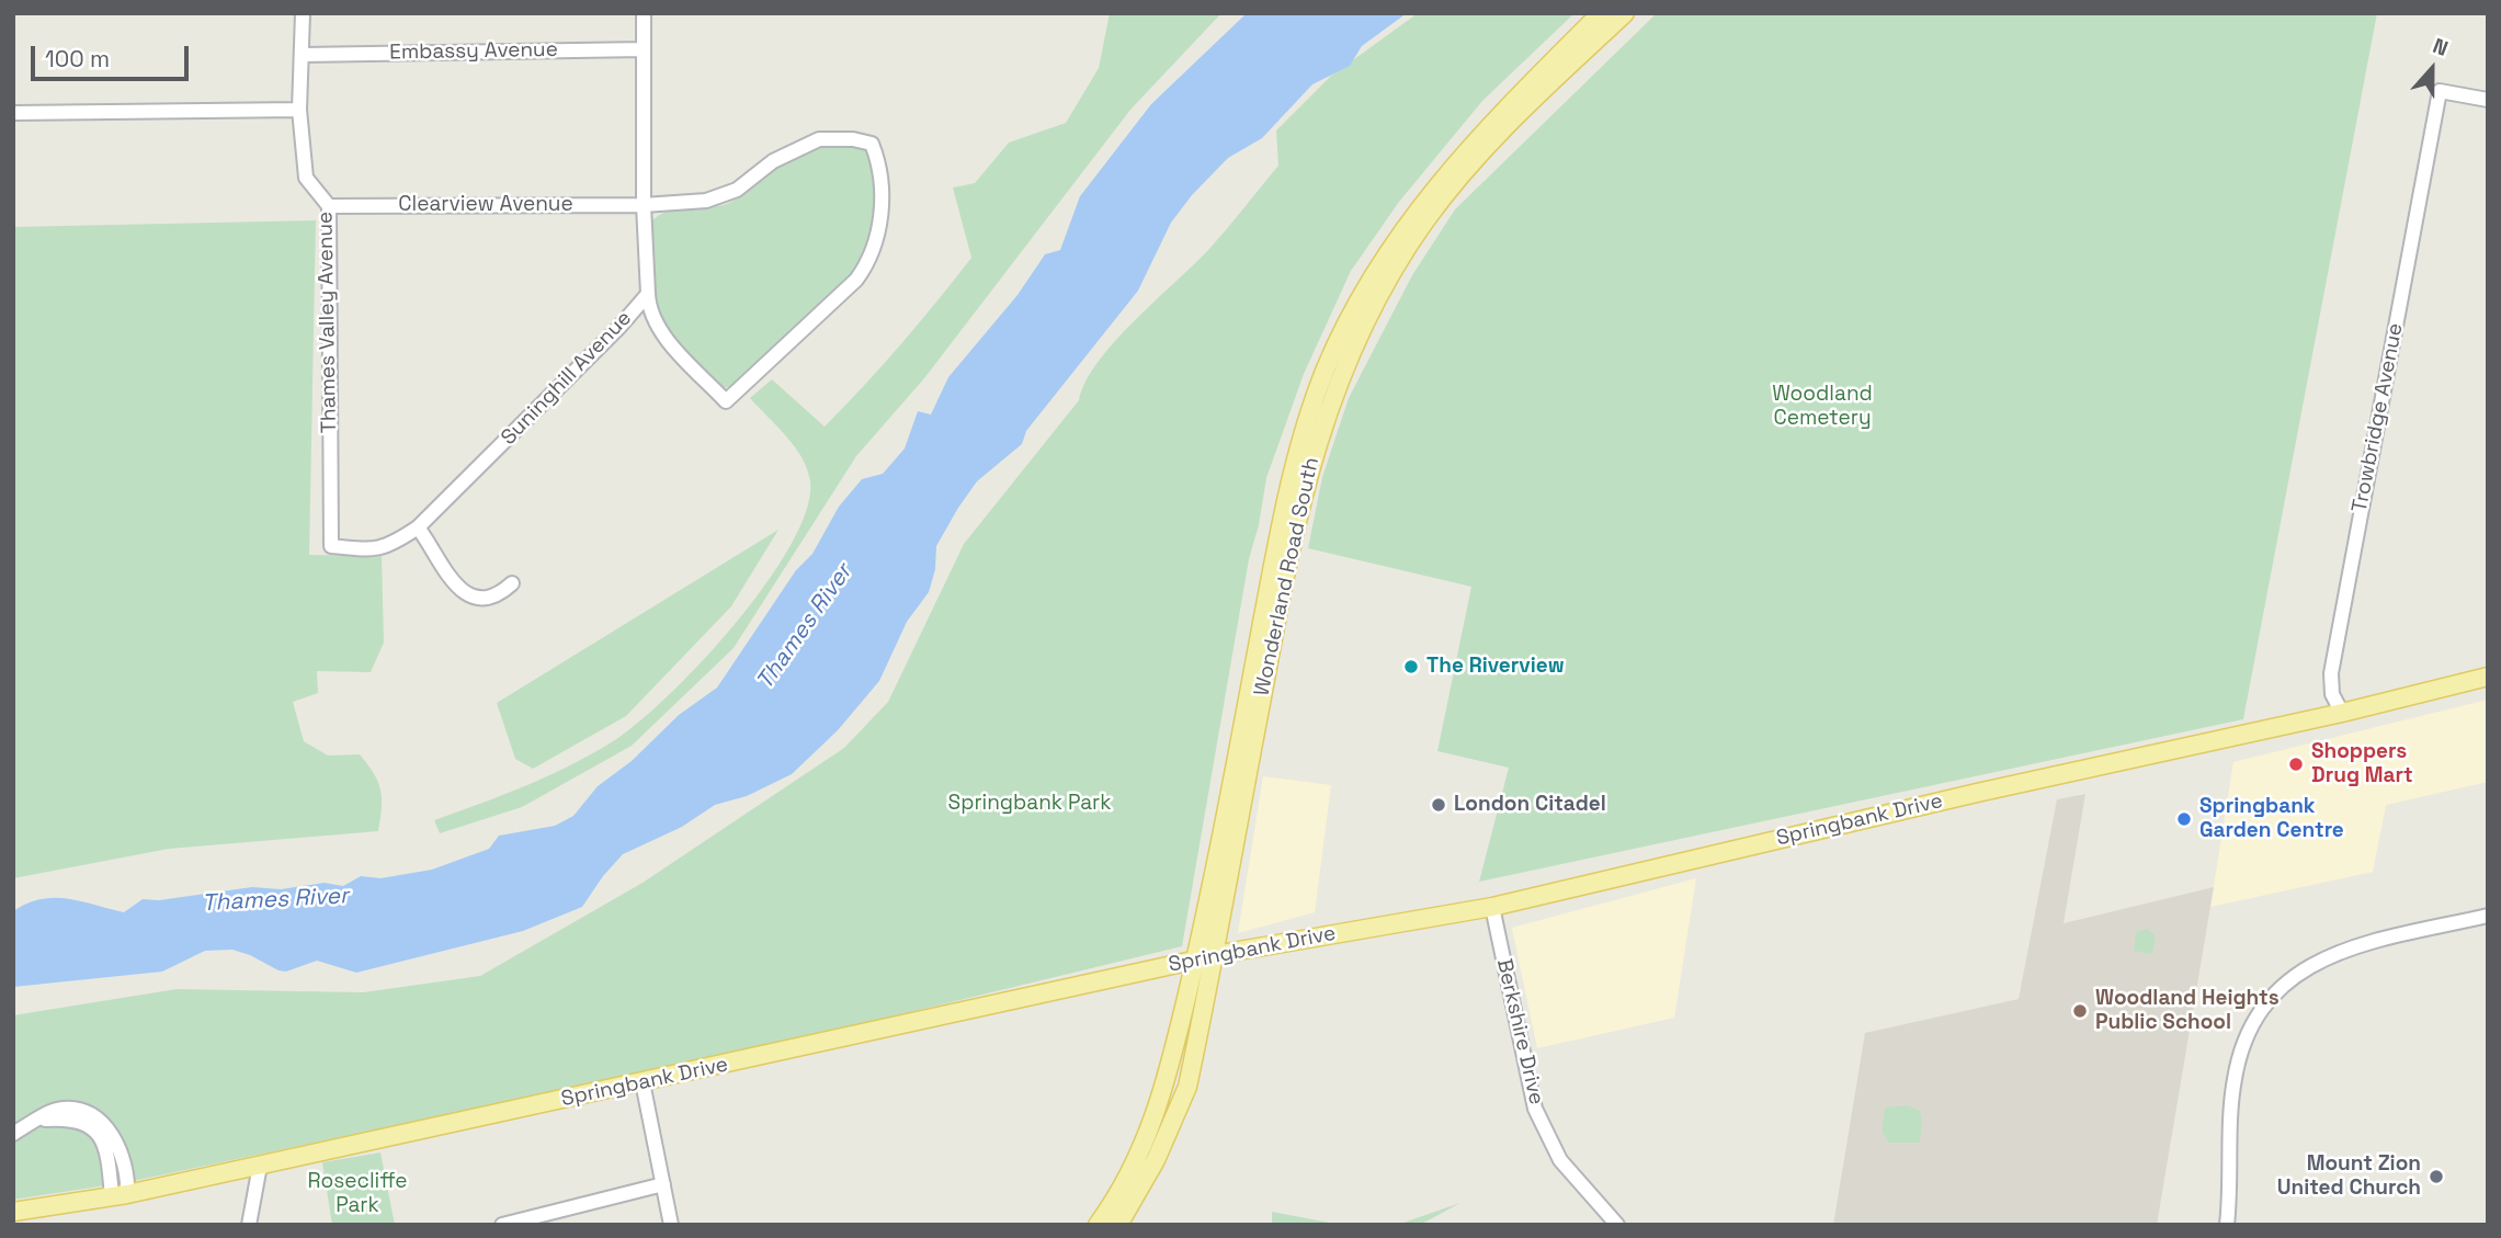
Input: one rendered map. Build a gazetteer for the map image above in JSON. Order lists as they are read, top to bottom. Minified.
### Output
{"streets":{"main road":["Wonderland Road South","Springbank Drive"],"street":["Embassy Avenue","Clearview Avenue","Thames Valley Avenue","Suninghill Avenue","Trowbridge Avenue","Berkshire Drive"]},"crossings":[["Embassy Avenue","Thames Valley Avenue"],["Embassy Avenue","Suninghill Avenue"],["Clearview Avenue","Thames Valley Avenue"],["Clearview Avenue","Suninghill Avenue"],["Thames Valley Avenue","Suninghill Avenue"],["Trowbridge Avenue","Springbank Drive"],["Wonderland Road South","Springbank Drive"],["Springbank Drive","Berkshire Drive"]],"water":["Thames River"],"parks":["Woodland Cemetery","Springbank Park","Rosecliffe Park"],"places":["The Riverview","Shoppers Drug Mart","London Citadel","Springbank Garden Centre","Woodland Heights Public School","Mount Zion United Church"],"scale_bar":"100 m","north":"top"}
